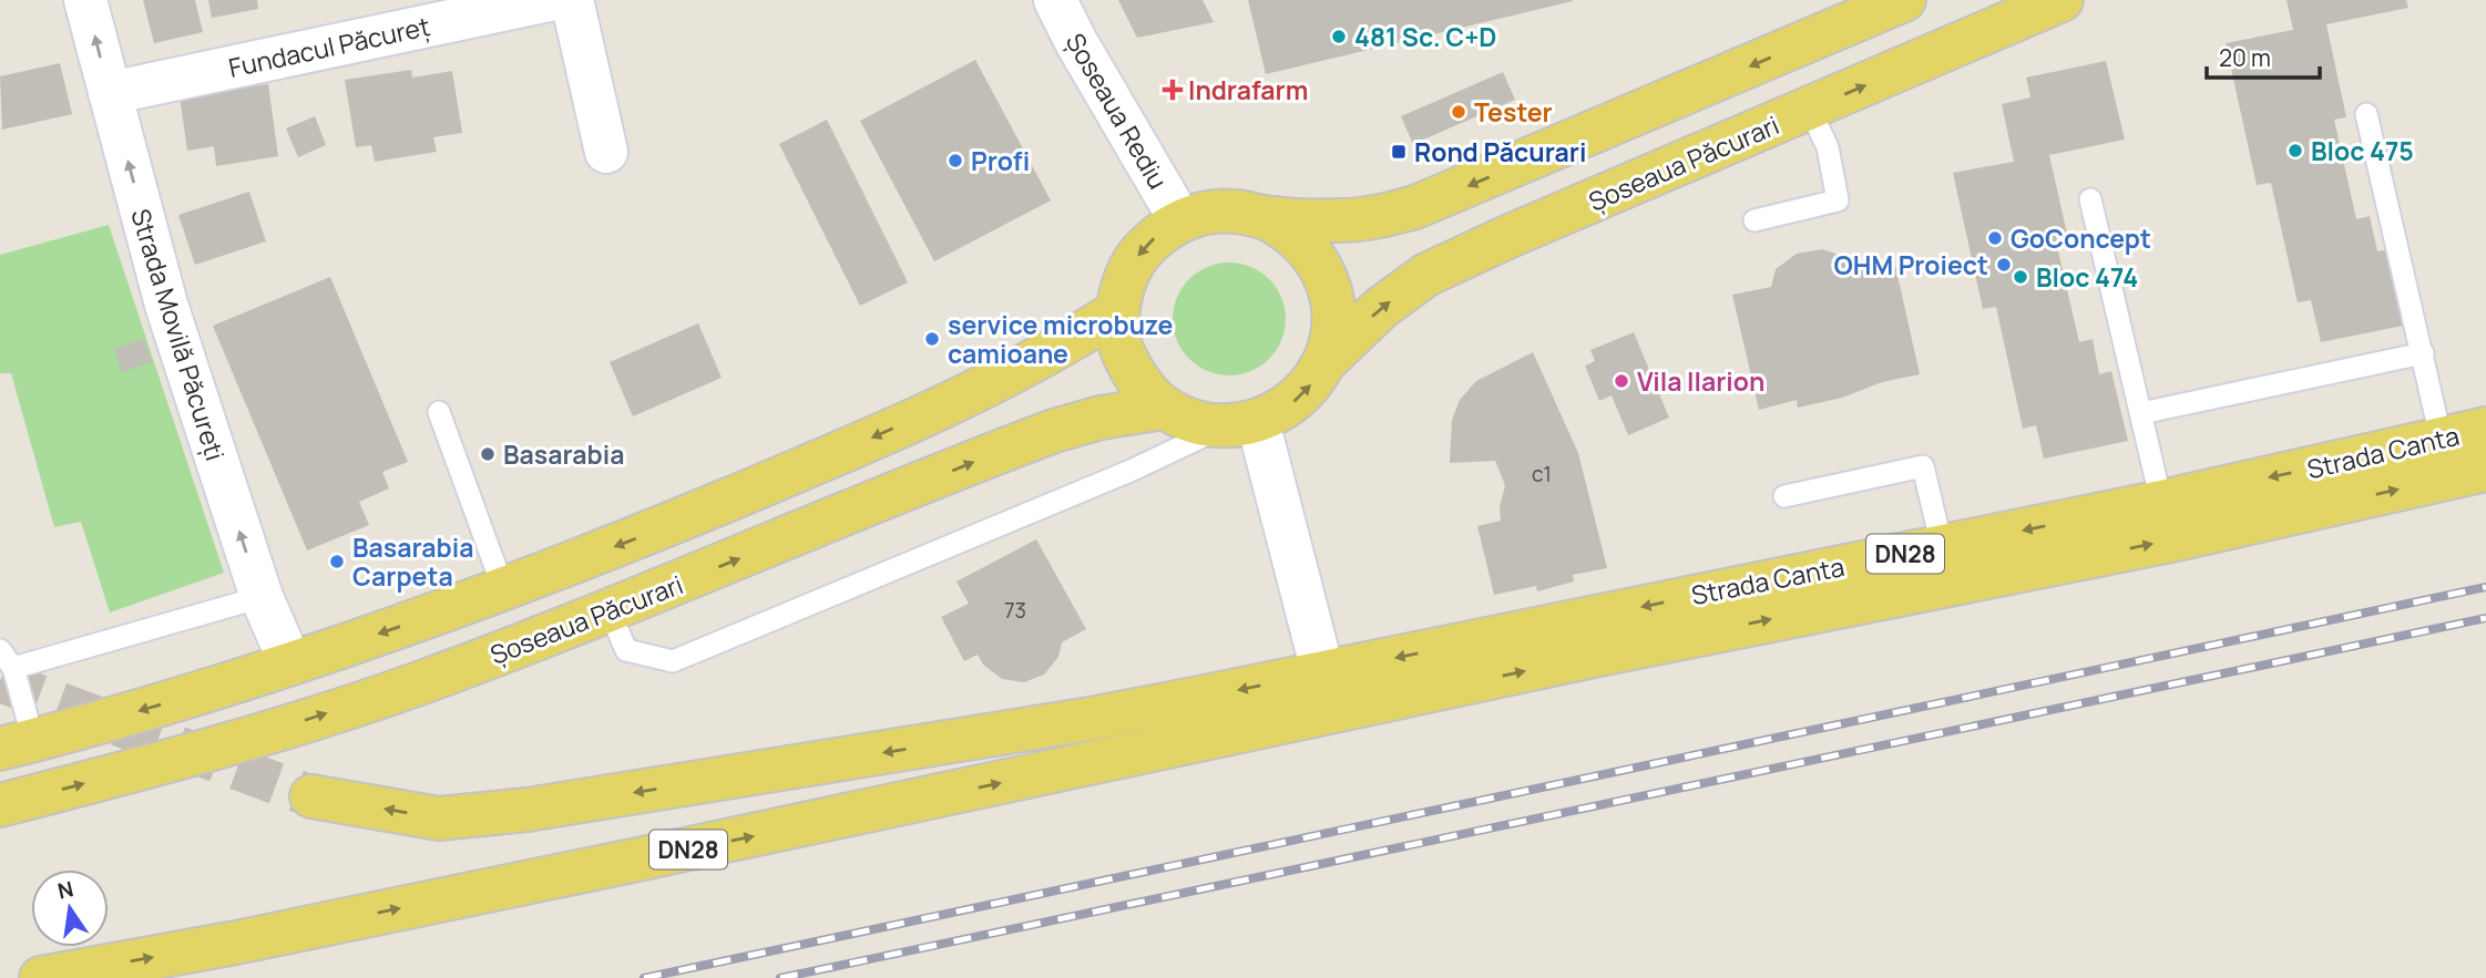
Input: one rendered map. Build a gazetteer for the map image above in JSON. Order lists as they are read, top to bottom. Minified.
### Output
{"streets":{"main road":["Șoseaua Păcurari","Strada Canta","DN28"],"street":["Fundacul Păcureț","Șoseaua Rediu","Strada Movilă Păcureți"]},"crossings":[["Fundacul Păcureț","Strada Movilă Păcureți"],["Șoseaua Rediu","Șoseaua Păcurari"],["Strada Canta","DN28"]],"one_way":["Strada Movilă Păcureți"],"places":{"other":["481 Sc. C+D","Tester","Bloc 475","Profi","GoConcept","OHM Proiect","Bloc 474","service microbuze camioane","Vila Ilarion","Basarabia","Basarabia Carpeta"],"health":["Indrafarm"],"transit":["Rond Păcurari"]},"house_numbers":["c1","73"],"scale_bar":"20 m","north":"top"}
